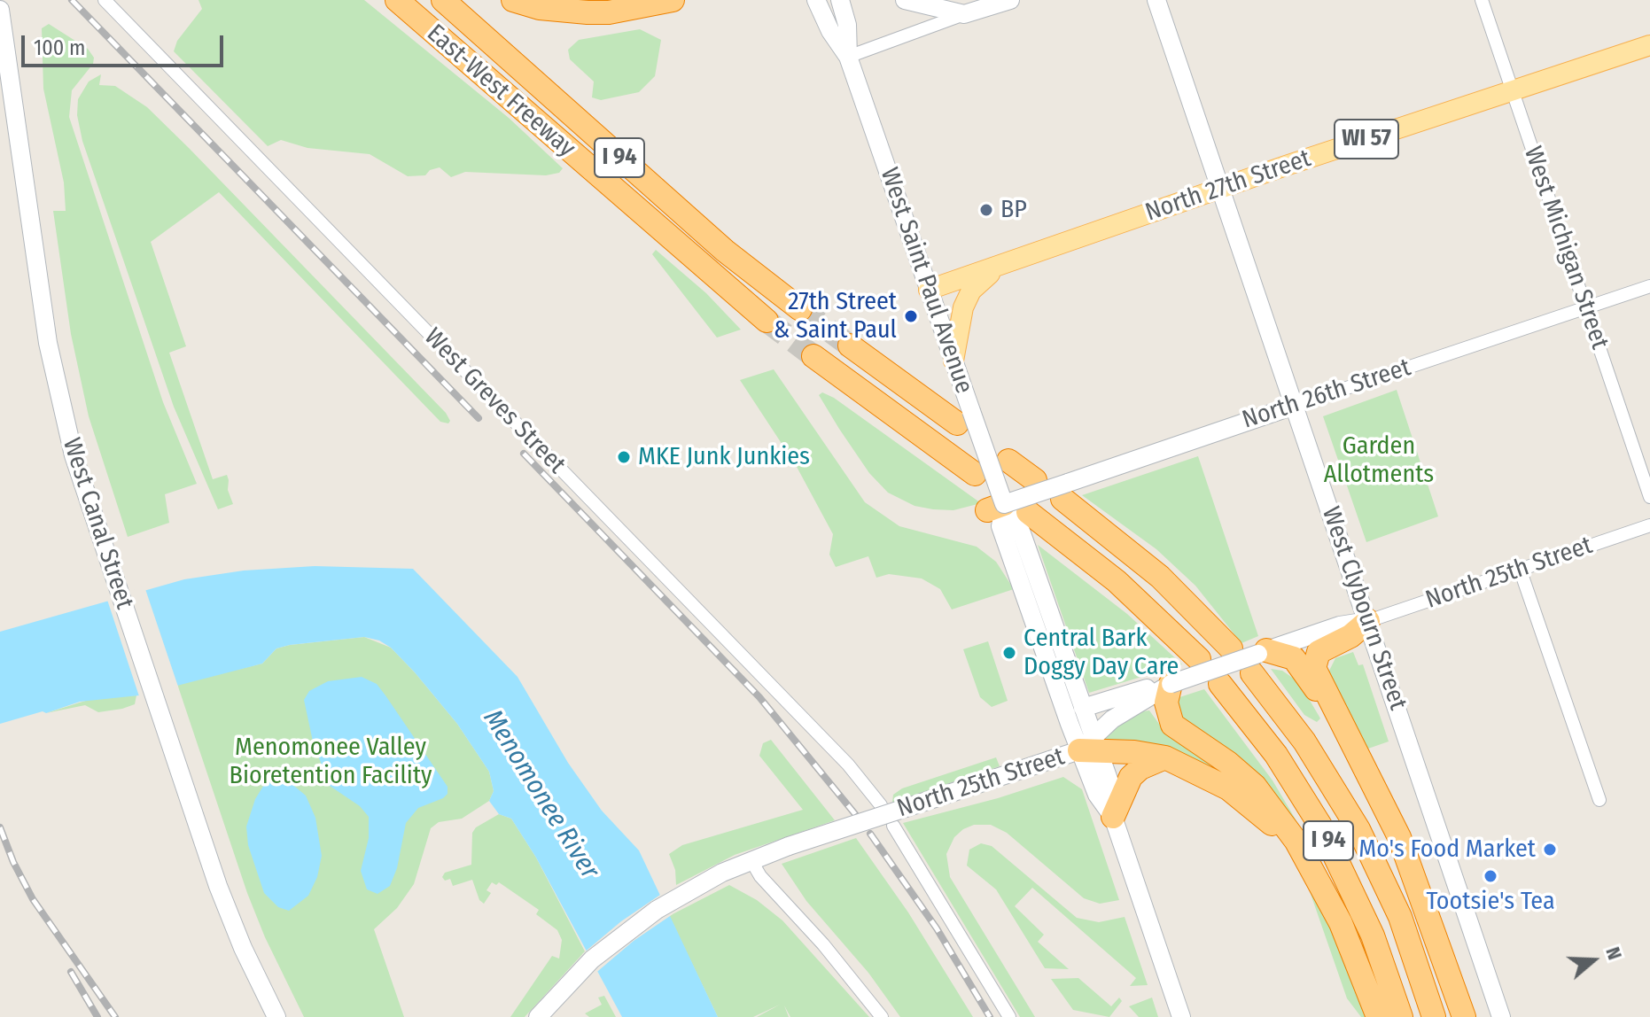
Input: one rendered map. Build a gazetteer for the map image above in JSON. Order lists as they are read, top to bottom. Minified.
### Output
{"streets":{"highway":["East-West Freeway","I 94"],"main road":["WI 57","North 27th Street"],"street":["West Michigan Street","West Saint Paul Avenue","North 26th Street","West Greves Street","West Canal Street","North 25th Street","West Clybourn Street"]},"crossings":[["I 94","North 25th Street"],["North 27th Street","West Michigan Street"],["North 27th Street","West Saint Paul Avenue"],["North 27th Street","West Clybourn Street"],["West Michigan Street","North 26th Street"],["West Saint Paul Avenue","North 26th Street"],["West Saint Paul Avenue","North 25th Street"],["North 26th Street","West Clybourn Street"],["North 25th Street","West Clybourn Street"]],"water":["Menomonee River"],"parks":["Garden Allotments","Menomonee Valley Bioretention Facility"],"places":["BP","27th Street & Saint Paul","MKE Junk Junkies","Central Bark Doggy Day Care","Mo's Food Market","Tootsie's Tea"],"scale_bar":"100 m","north":"right"}
